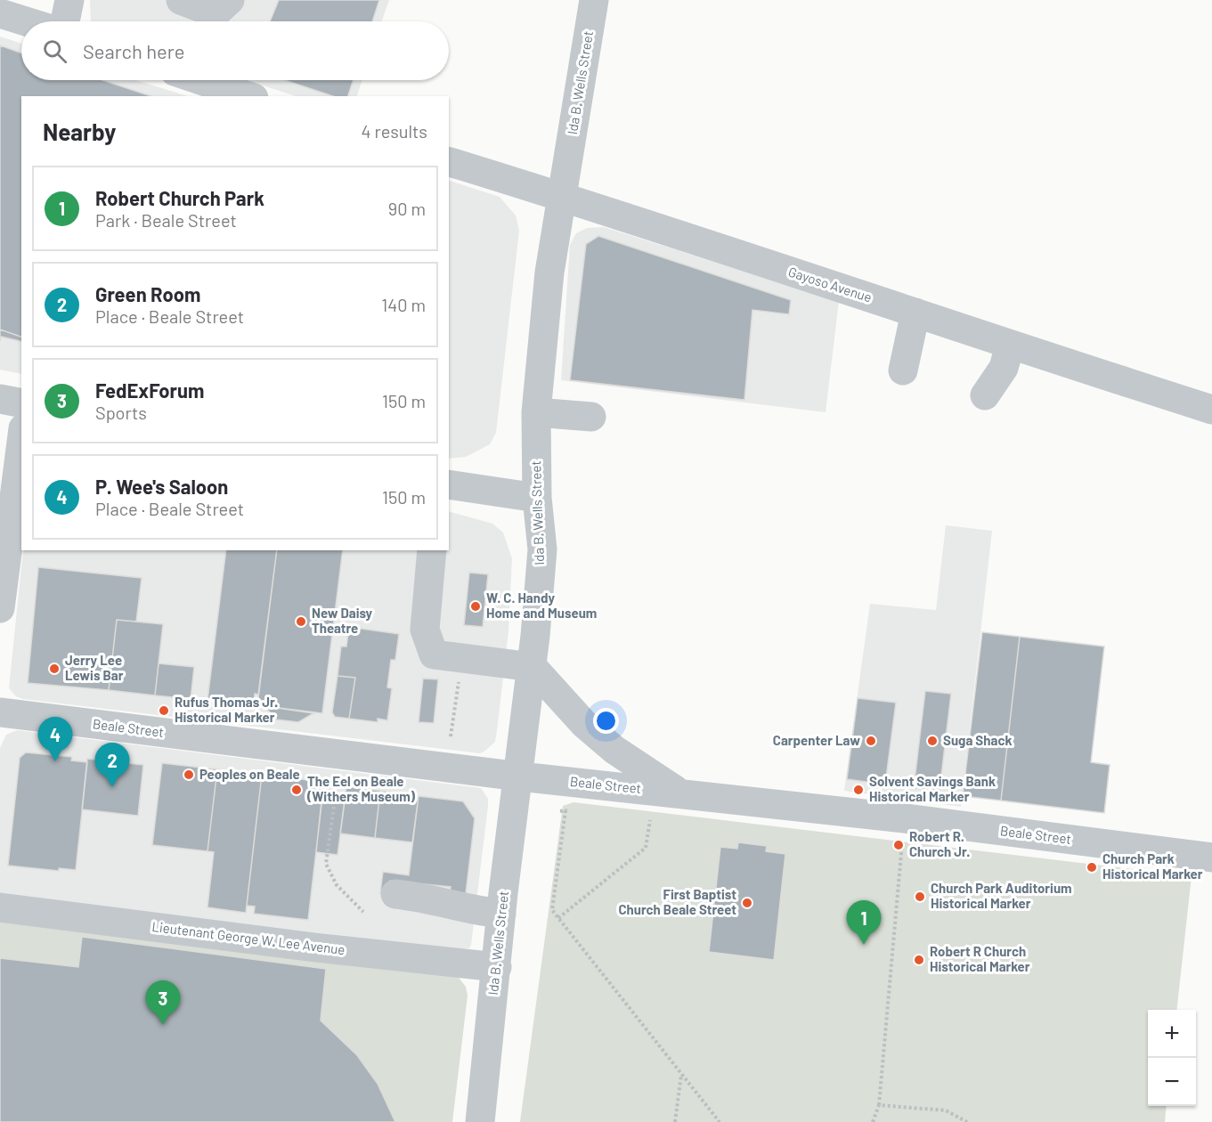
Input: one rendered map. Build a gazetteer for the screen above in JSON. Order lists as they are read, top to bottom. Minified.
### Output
{"streets":{"street":["Ida B. Wells Street","Gayoso Avenue","Beale Street","Lieutenant George W. Lee Avenue"]},"crossings":[["Ida B. Wells Street","Gayoso Avenue"],["Ida B. Wells Street","Beale Street"],["Ida B. Wells Street","Lieutenant George W. Lee Avenue"]],"places":["W. C. Handy Home and Museum","New Daisy Theatre","Jerry Lee Lewis Bar","Rufus Thomas Jr. Historical Marker","Carpenter Law","Suga Shack","Peoples on Beale","The Eel on Beale (Withers Museum)","Solvent Savings Bank Historical Marker","Robert R. Church Jr.","Church Park Historical Marker","Church Park Auditorium Historical Marker","First Baptist Church Beale Street","Robert R Church Historical Marker"],"page":{"search":"Search here","heading":["Nearby","4 results"],"list":[{"mark":"1","name":"Robert Church Park","note":"Park · Beale Street","value":"90 m"},{"mark":"2","name":"Green Room","note":"Place · Beale Street","value":"140 m"},{"mark":"3","name":"FedExForum","note":"Sports","value":"150 m"},{"mark":"4","name":"P. Wee's Saloon","note":"Place · Beale Street","value":"150 m"}],"pins":["4","2","1","3"],"map_buttons":["+","−"]}}
